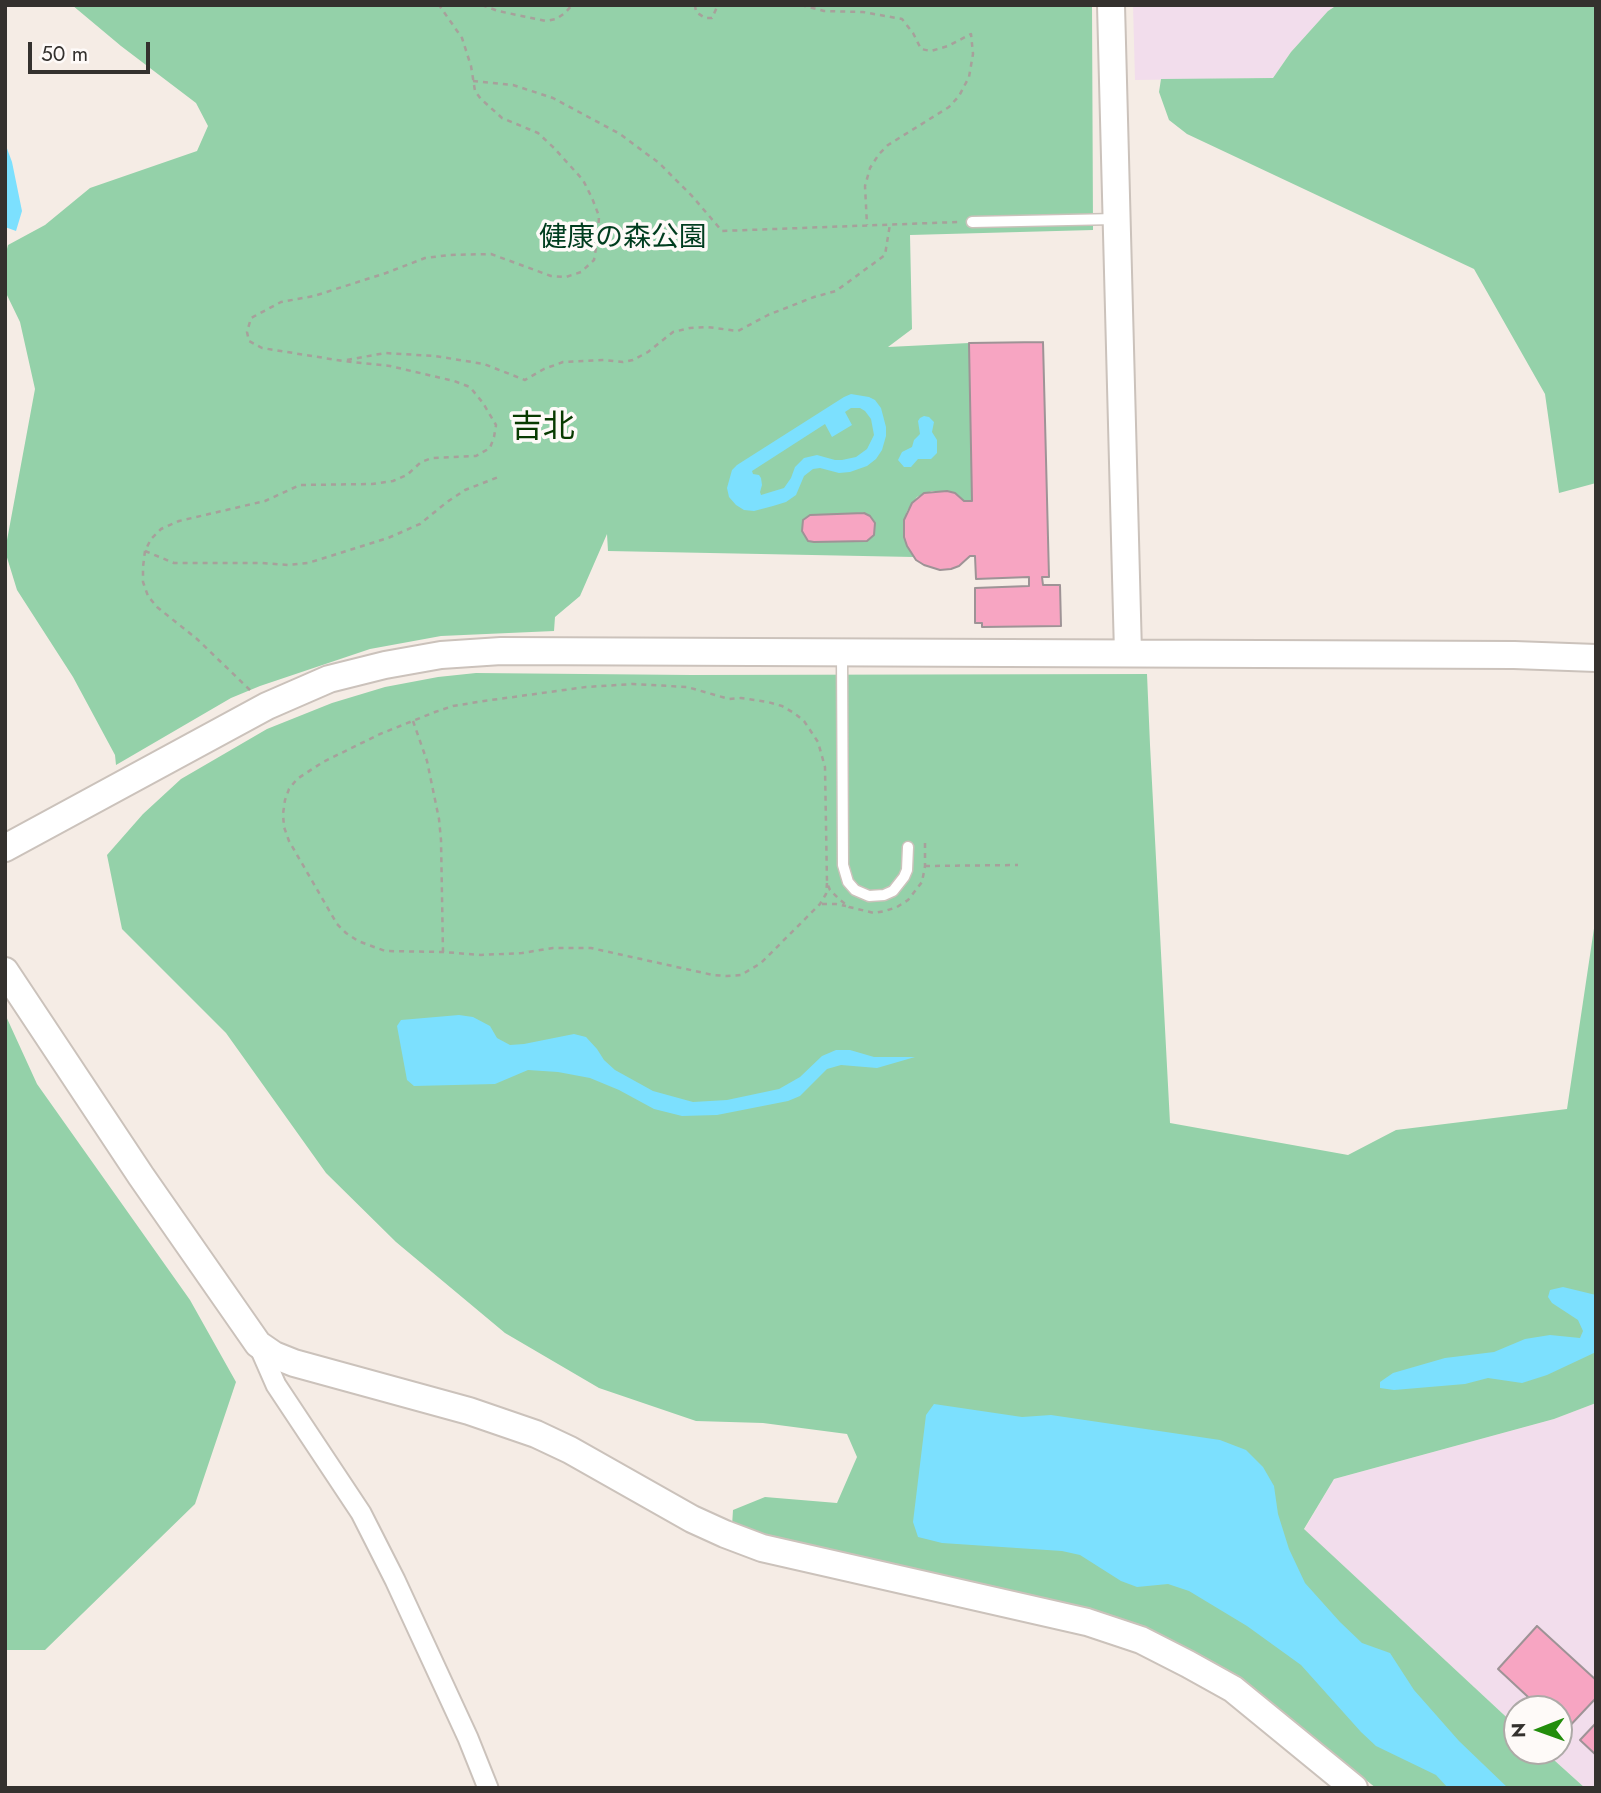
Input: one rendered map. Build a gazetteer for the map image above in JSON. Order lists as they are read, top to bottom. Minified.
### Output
{"districts":["吉北"],"parks":["健康の森公園"],"scale_bar":"50 m","north":"left"}
